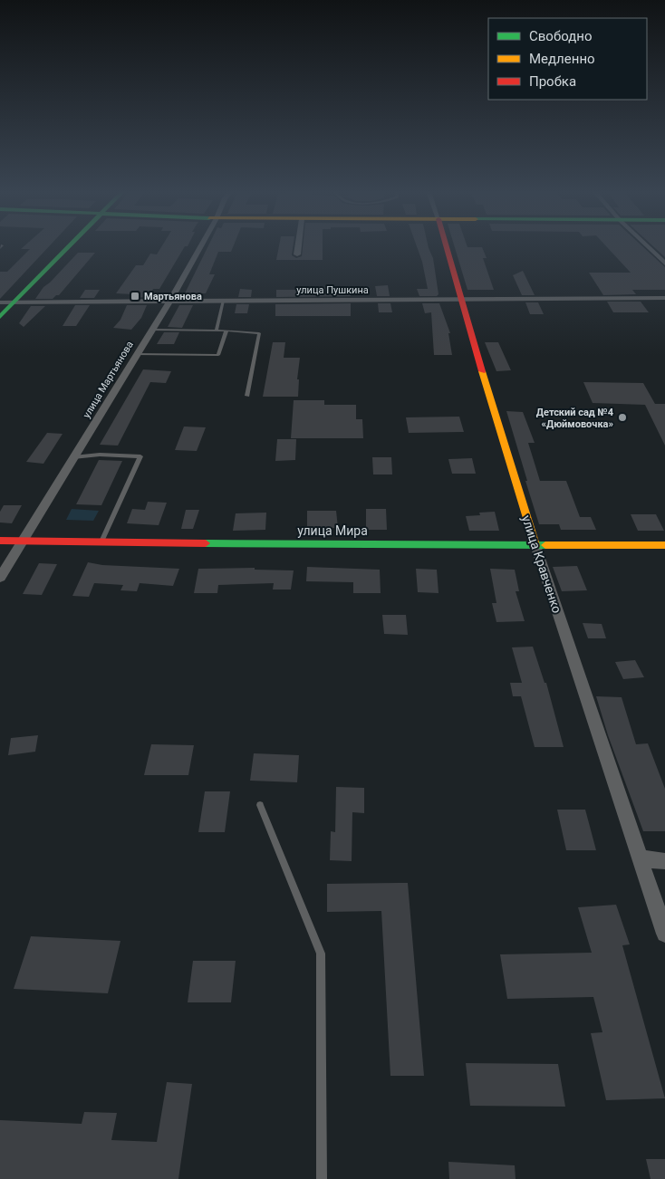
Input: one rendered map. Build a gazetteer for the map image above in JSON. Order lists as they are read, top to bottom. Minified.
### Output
{"streets":{"street":["улица Пушкина","улица Мартьянова","улица Мира","улица Кравченко"]},"crossings":[["улица Пушкина","улица Мартьянова"],["улица Пушкина","улица Кравченко"],["улица Мартьянова","улица Мира"],["улица Мира","улица Кравченко"]],"places":{"transit":["Мартьянова"],"other":["Детский сад №4 «Дюймовочка»"]},"legend":["Свободно","Медленно","Пробка"]}
